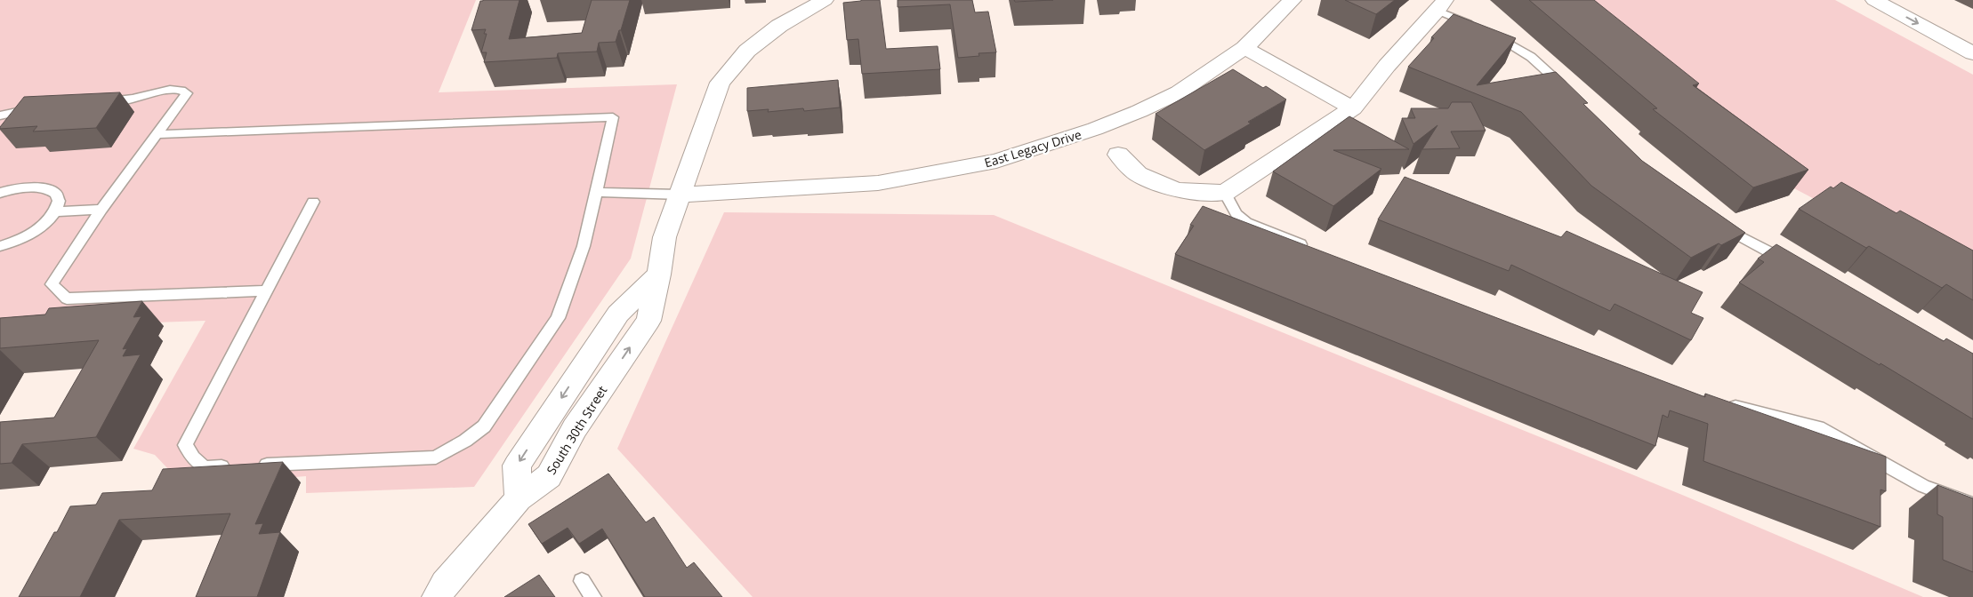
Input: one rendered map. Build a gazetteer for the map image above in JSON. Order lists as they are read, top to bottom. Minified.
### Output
{"streets":{"street":["East Legacy Drive","South 30th Street"]},"crossings":[["East Legacy Drive","South 30th Street"]]}
